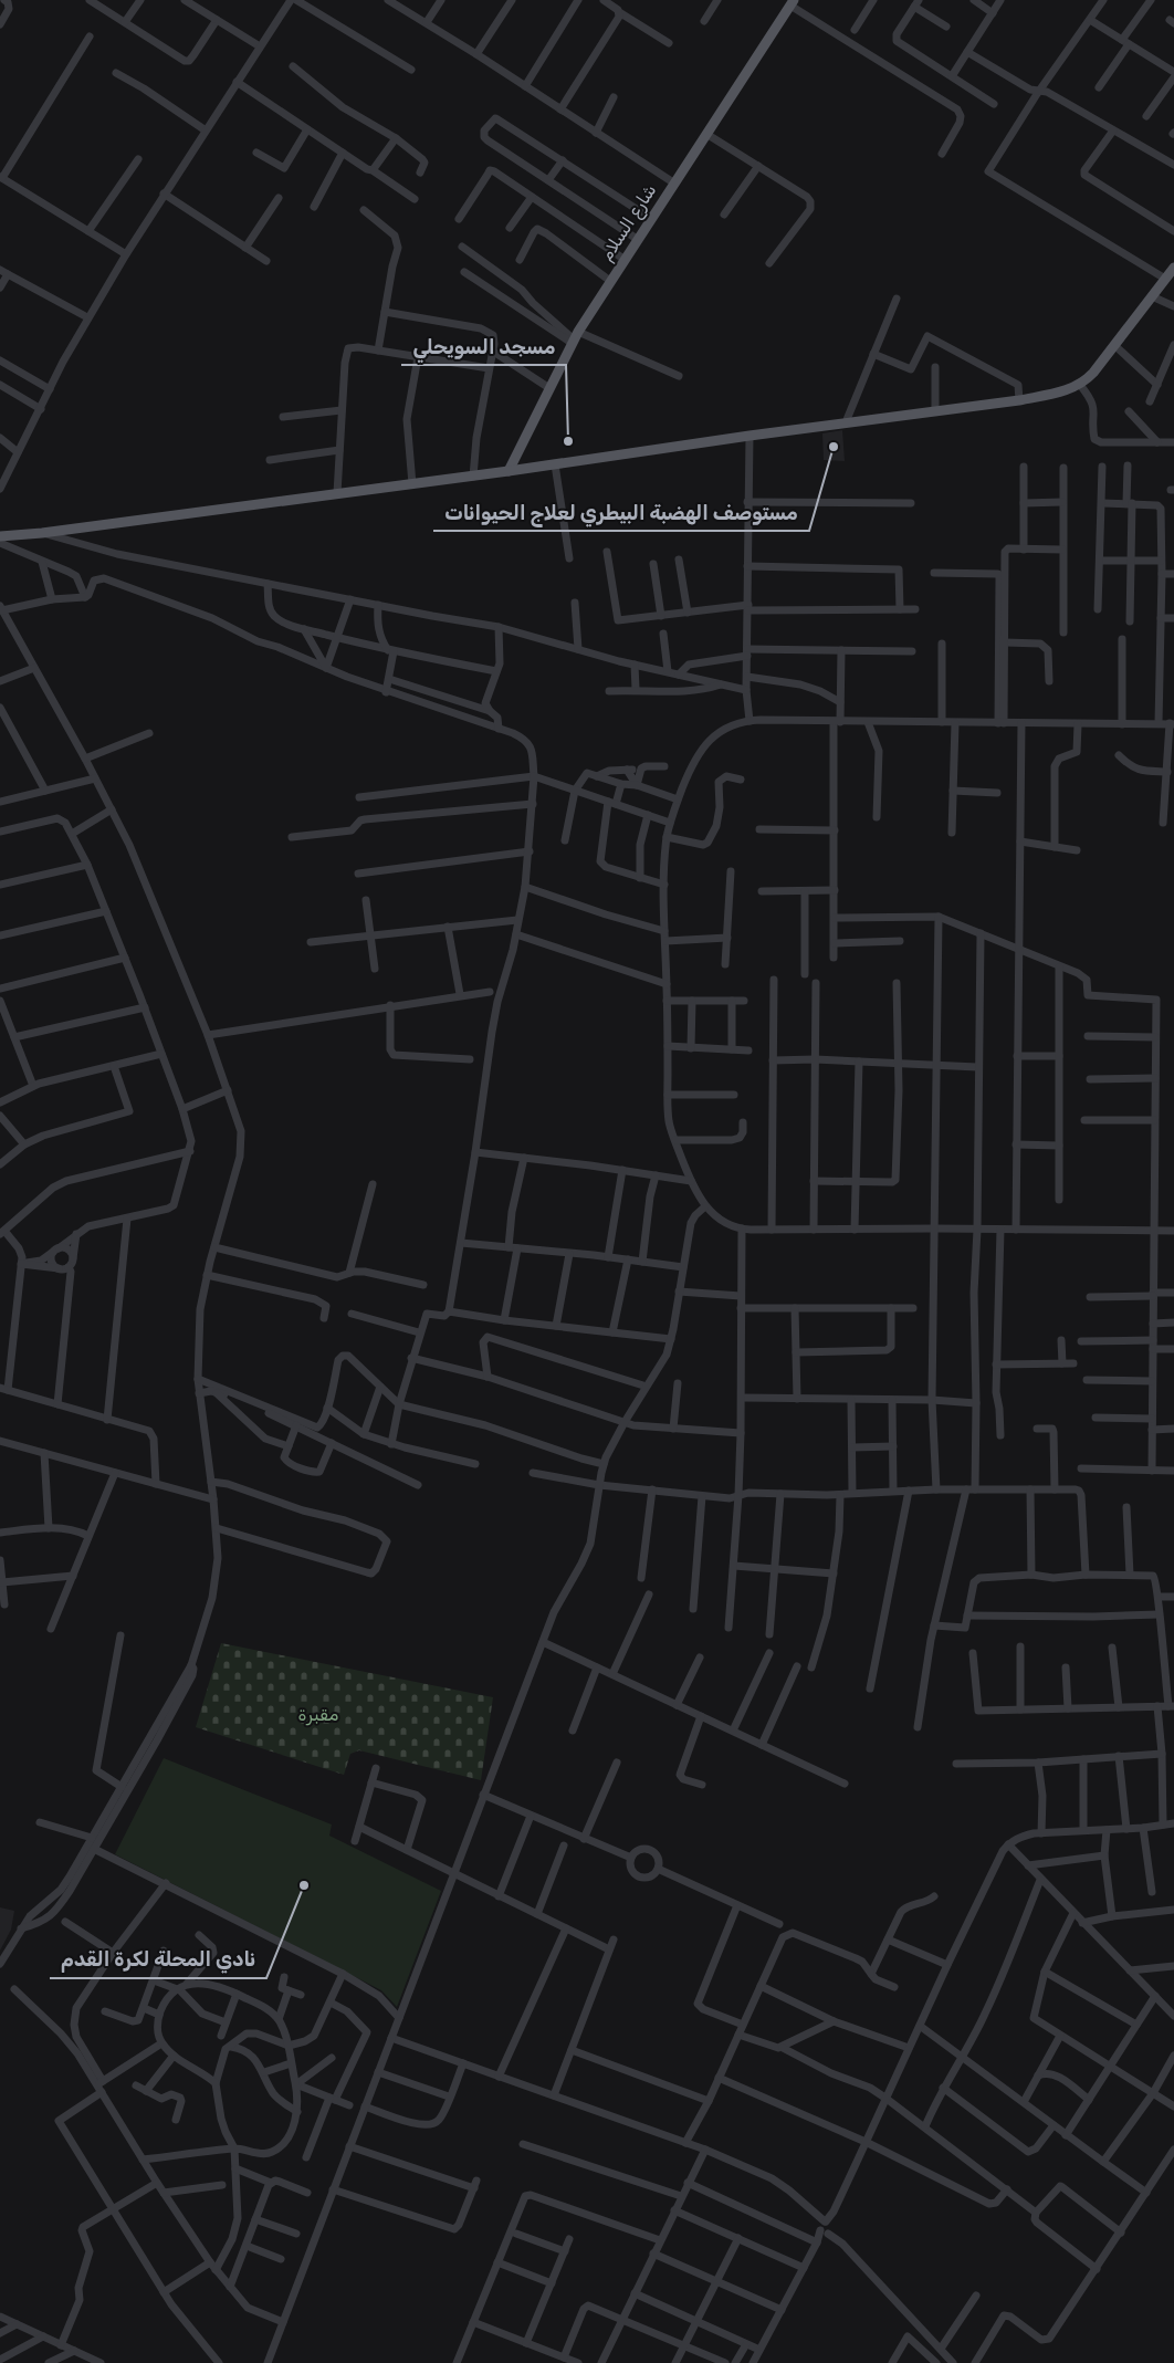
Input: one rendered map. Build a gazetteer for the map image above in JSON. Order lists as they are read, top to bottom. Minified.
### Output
{"streets":{"main road":["شارع السلام"]},"parks":["مقبرة"],"places":["مسجد السويحلي","مستوصف الهضبة البيطري لعلاج الحيوانات","نادي المحلة لكرة القدم"]}
